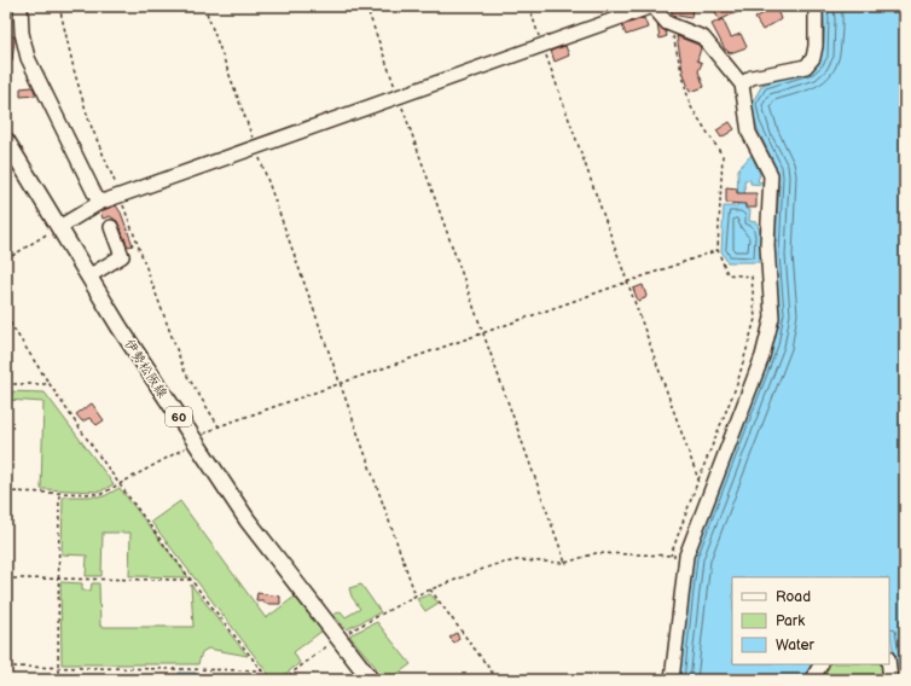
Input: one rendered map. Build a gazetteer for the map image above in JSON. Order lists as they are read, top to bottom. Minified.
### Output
{"streets":{"main road":["伊勢松阪線","60"]},"legend":["Road","Park","Water"]}
